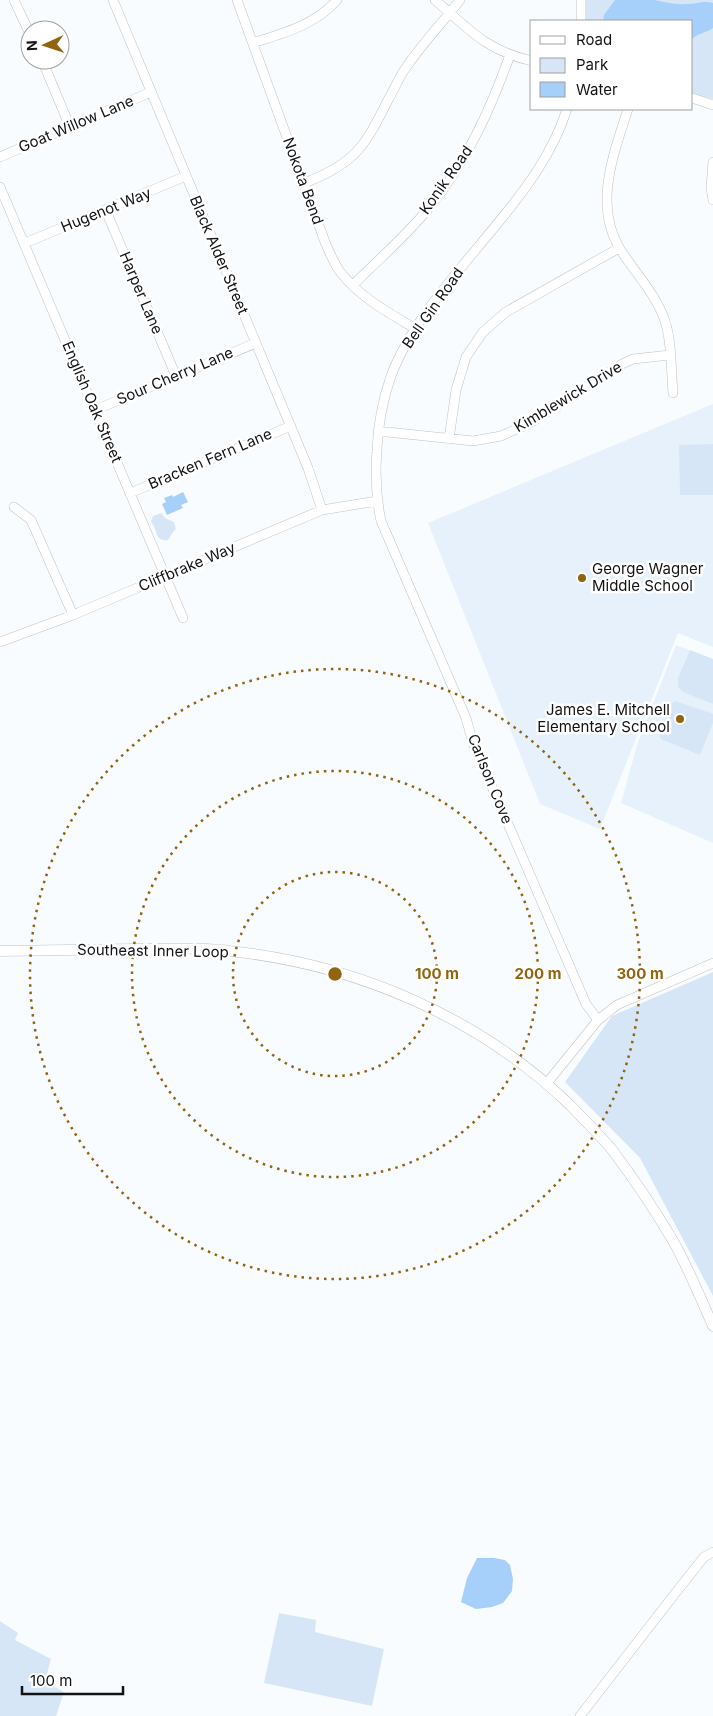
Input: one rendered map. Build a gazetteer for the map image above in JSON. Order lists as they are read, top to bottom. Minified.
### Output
{"streets":{"main road":["Southeast Inner Loop"],"street":["Goat Willow Lane","Konik Road","Nokota Bend","Hugenot Way","Black Alder Street","Harper Lane","Bell Gin Road","Sour Cherry Lane","Kimblewick Drive","English Oak Street","Bracken Fern Lane","Cliffbrake Way","Carlson Cove"]},"crossings":[["Goat Willow Lane","Black Alder Street"],["Konik Road","Nokota Bend"],["Nokota Bend","Bell Gin Road"],["Hugenot Way","Black Alder Street"],["Hugenot Way","Harper Lane"],["Hugenot Way","English Oak Street"],["Black Alder Street","Sour Cherry Lane"],["Black Alder Street","Bracken Fern Lane"],["Black Alder Street","Cliffbrake Way"],["Harper Lane","Sour Cherry Lane"],["Bell Gin Road","Kimblewick Drive"],["Bell Gin Road","Cliffbrake Way"],["Bell Gin Road","Carlson Cove"],["Sour Cherry Lane","English Oak Street"],["English Oak Street","Bracken Fern Lane"],["English Oak Street","Cliffbrake Way"]],"places":["George Wagner Middle School","James E. Mitchell Elementary School"],"legend":["Road","Park","Water"],"scale_bar":"100 m","north":"left","rings":["100 m","200 m","300 m"]}
